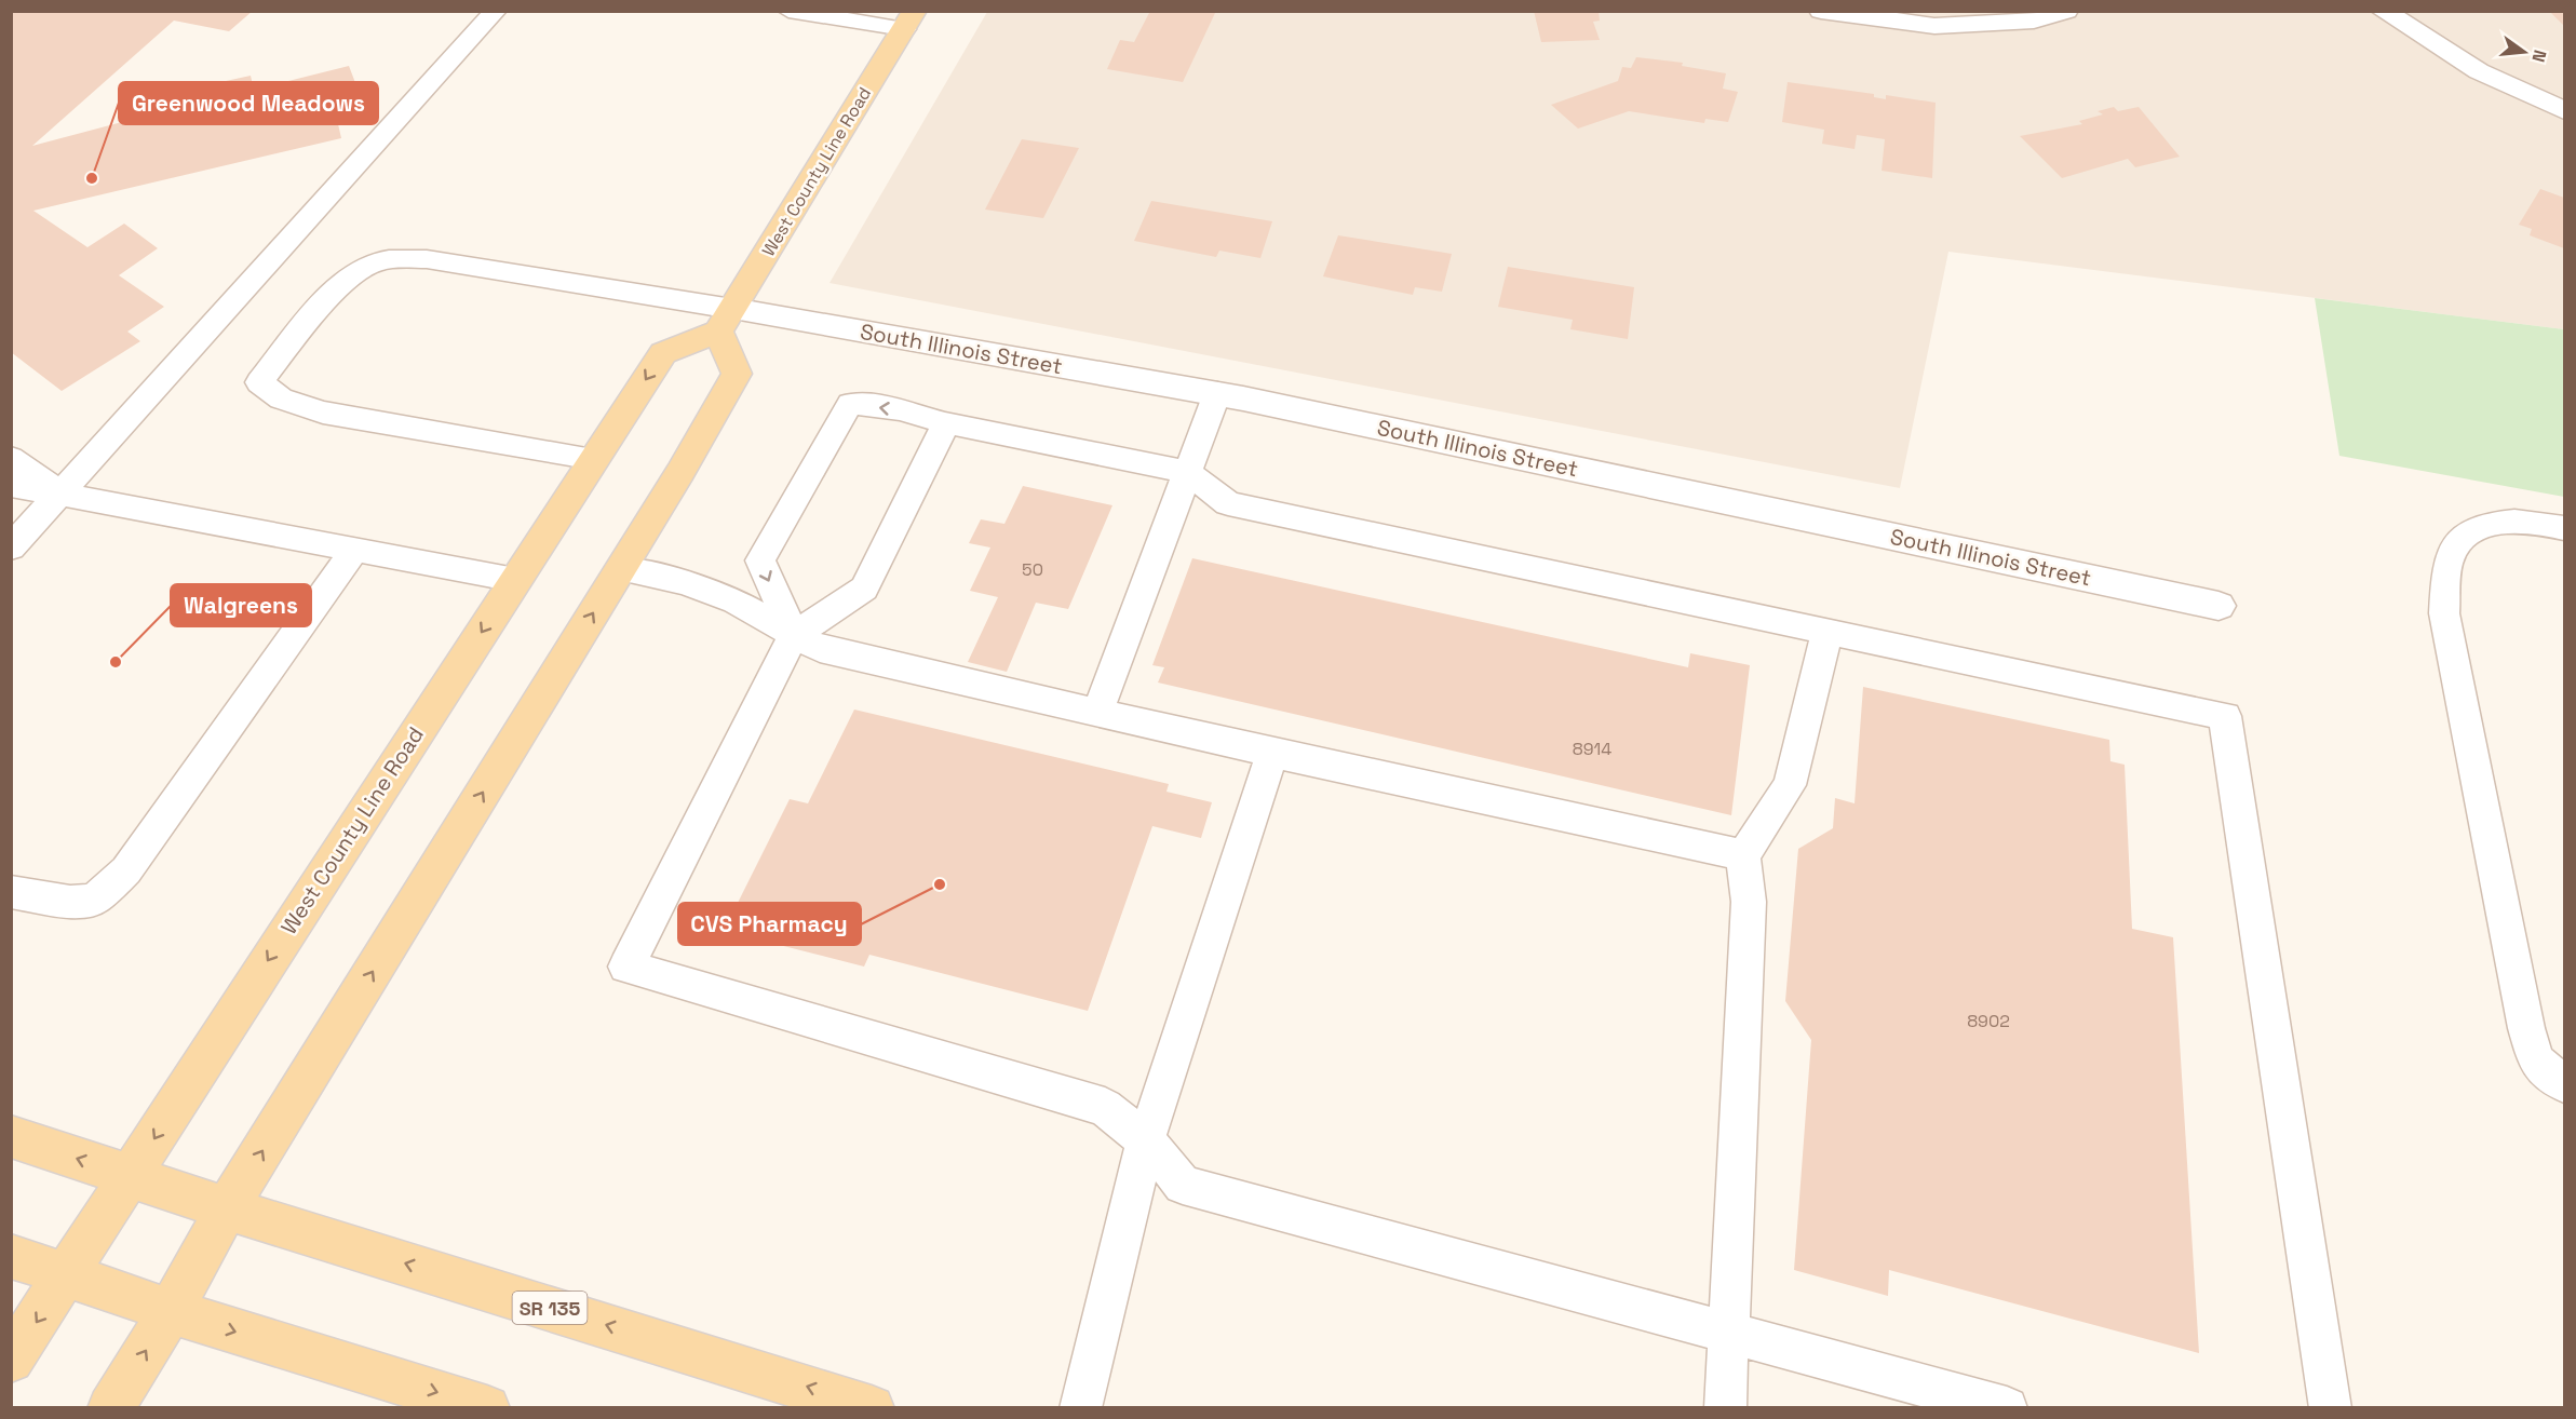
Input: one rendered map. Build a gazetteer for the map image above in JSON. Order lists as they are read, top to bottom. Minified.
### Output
{"streets":{"main road":["West County Line Road","SR 135"],"street":["South Illinois Street"]},"crossings":[["West County Line Road","South Illinois Street"],["West County Line Road","SR 135"]],"places":["Greenwood Meadows","Walgreens","CVS Pharmacy"],"house_numbers":["50","8914","8902"],"north":"right"}
